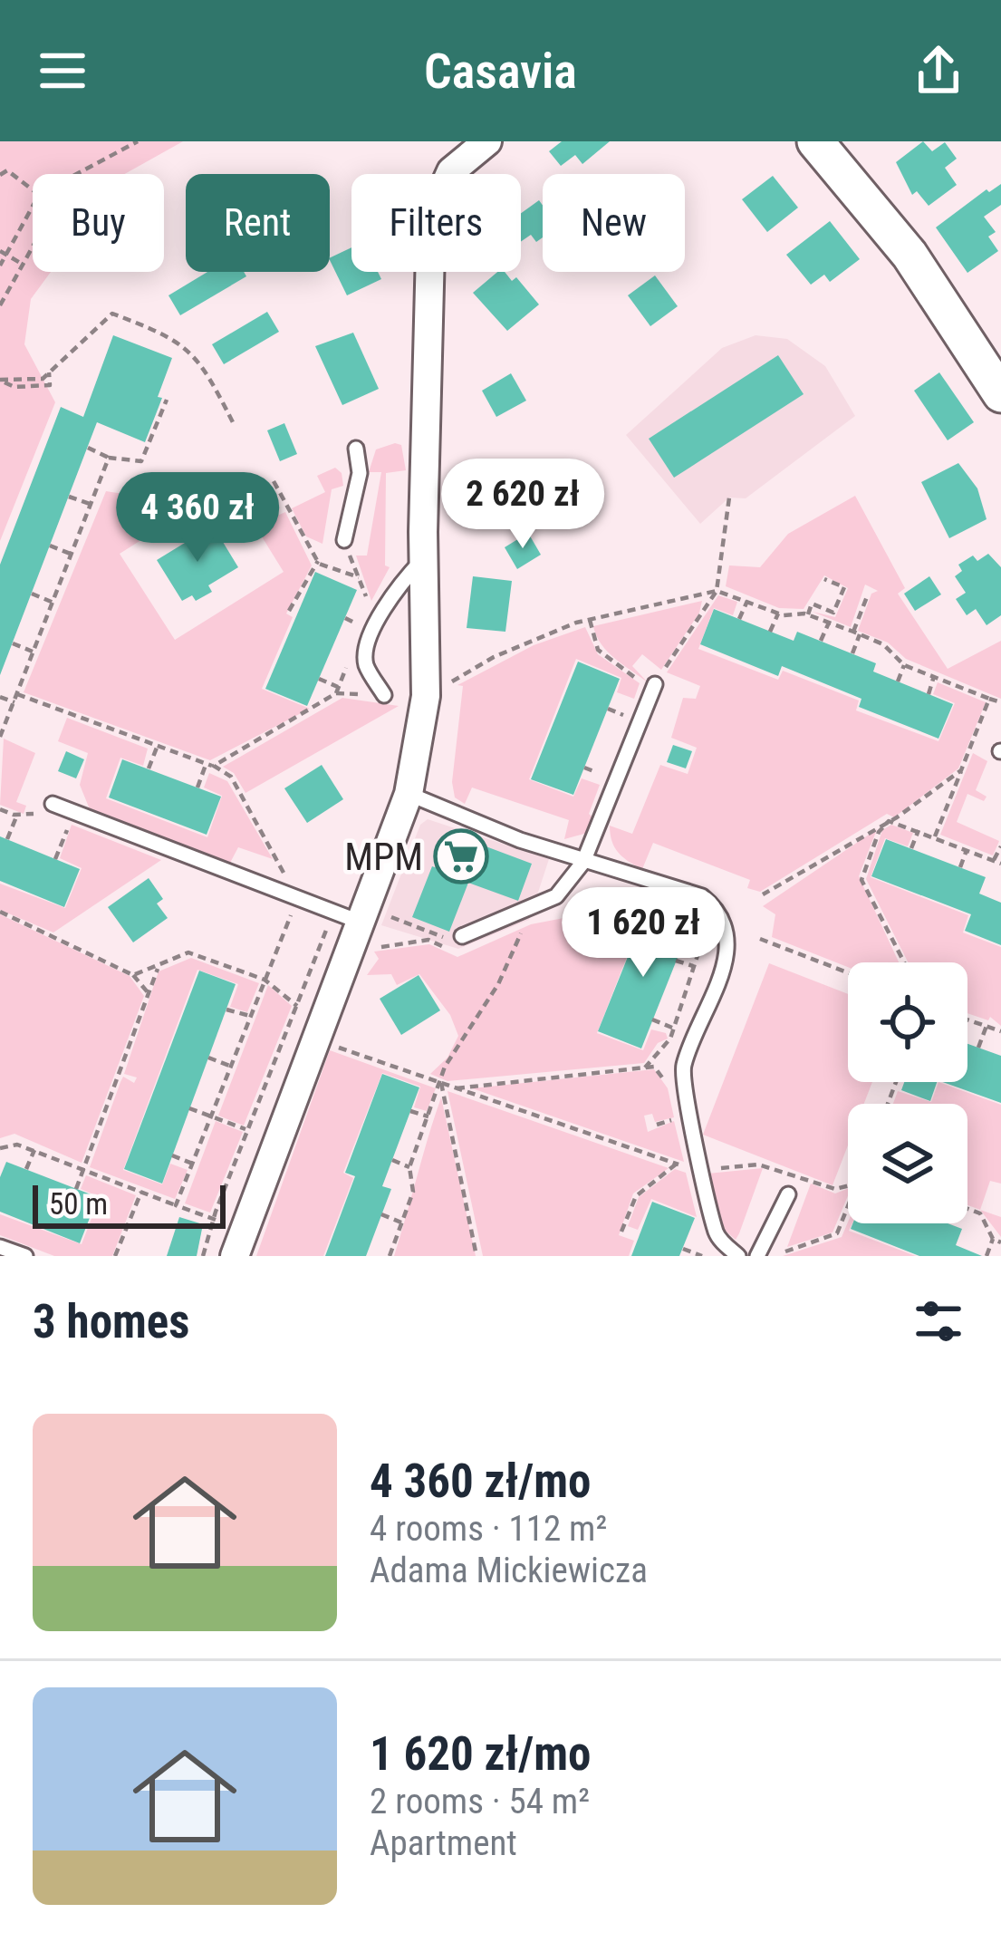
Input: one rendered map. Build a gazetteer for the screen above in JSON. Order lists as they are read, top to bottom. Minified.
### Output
{"places":{"supermarket":["MPM"]},"scale_bar":"50 m","page":{"header":"Casavia","chip":["Buy","Rent","Filters","New"],"price":["2 620 zł","4 360 zł","1 620 zł"],"scale":"50 m","heading":"3 homes","list":[{"name":"4 360 zł/mo","note":"4 rooms · 112 m² · Adama Mickiewicza"},{"name":"1 620 zł/mo","note":"2 rooms · 54 m² · Apartment"}]}}
